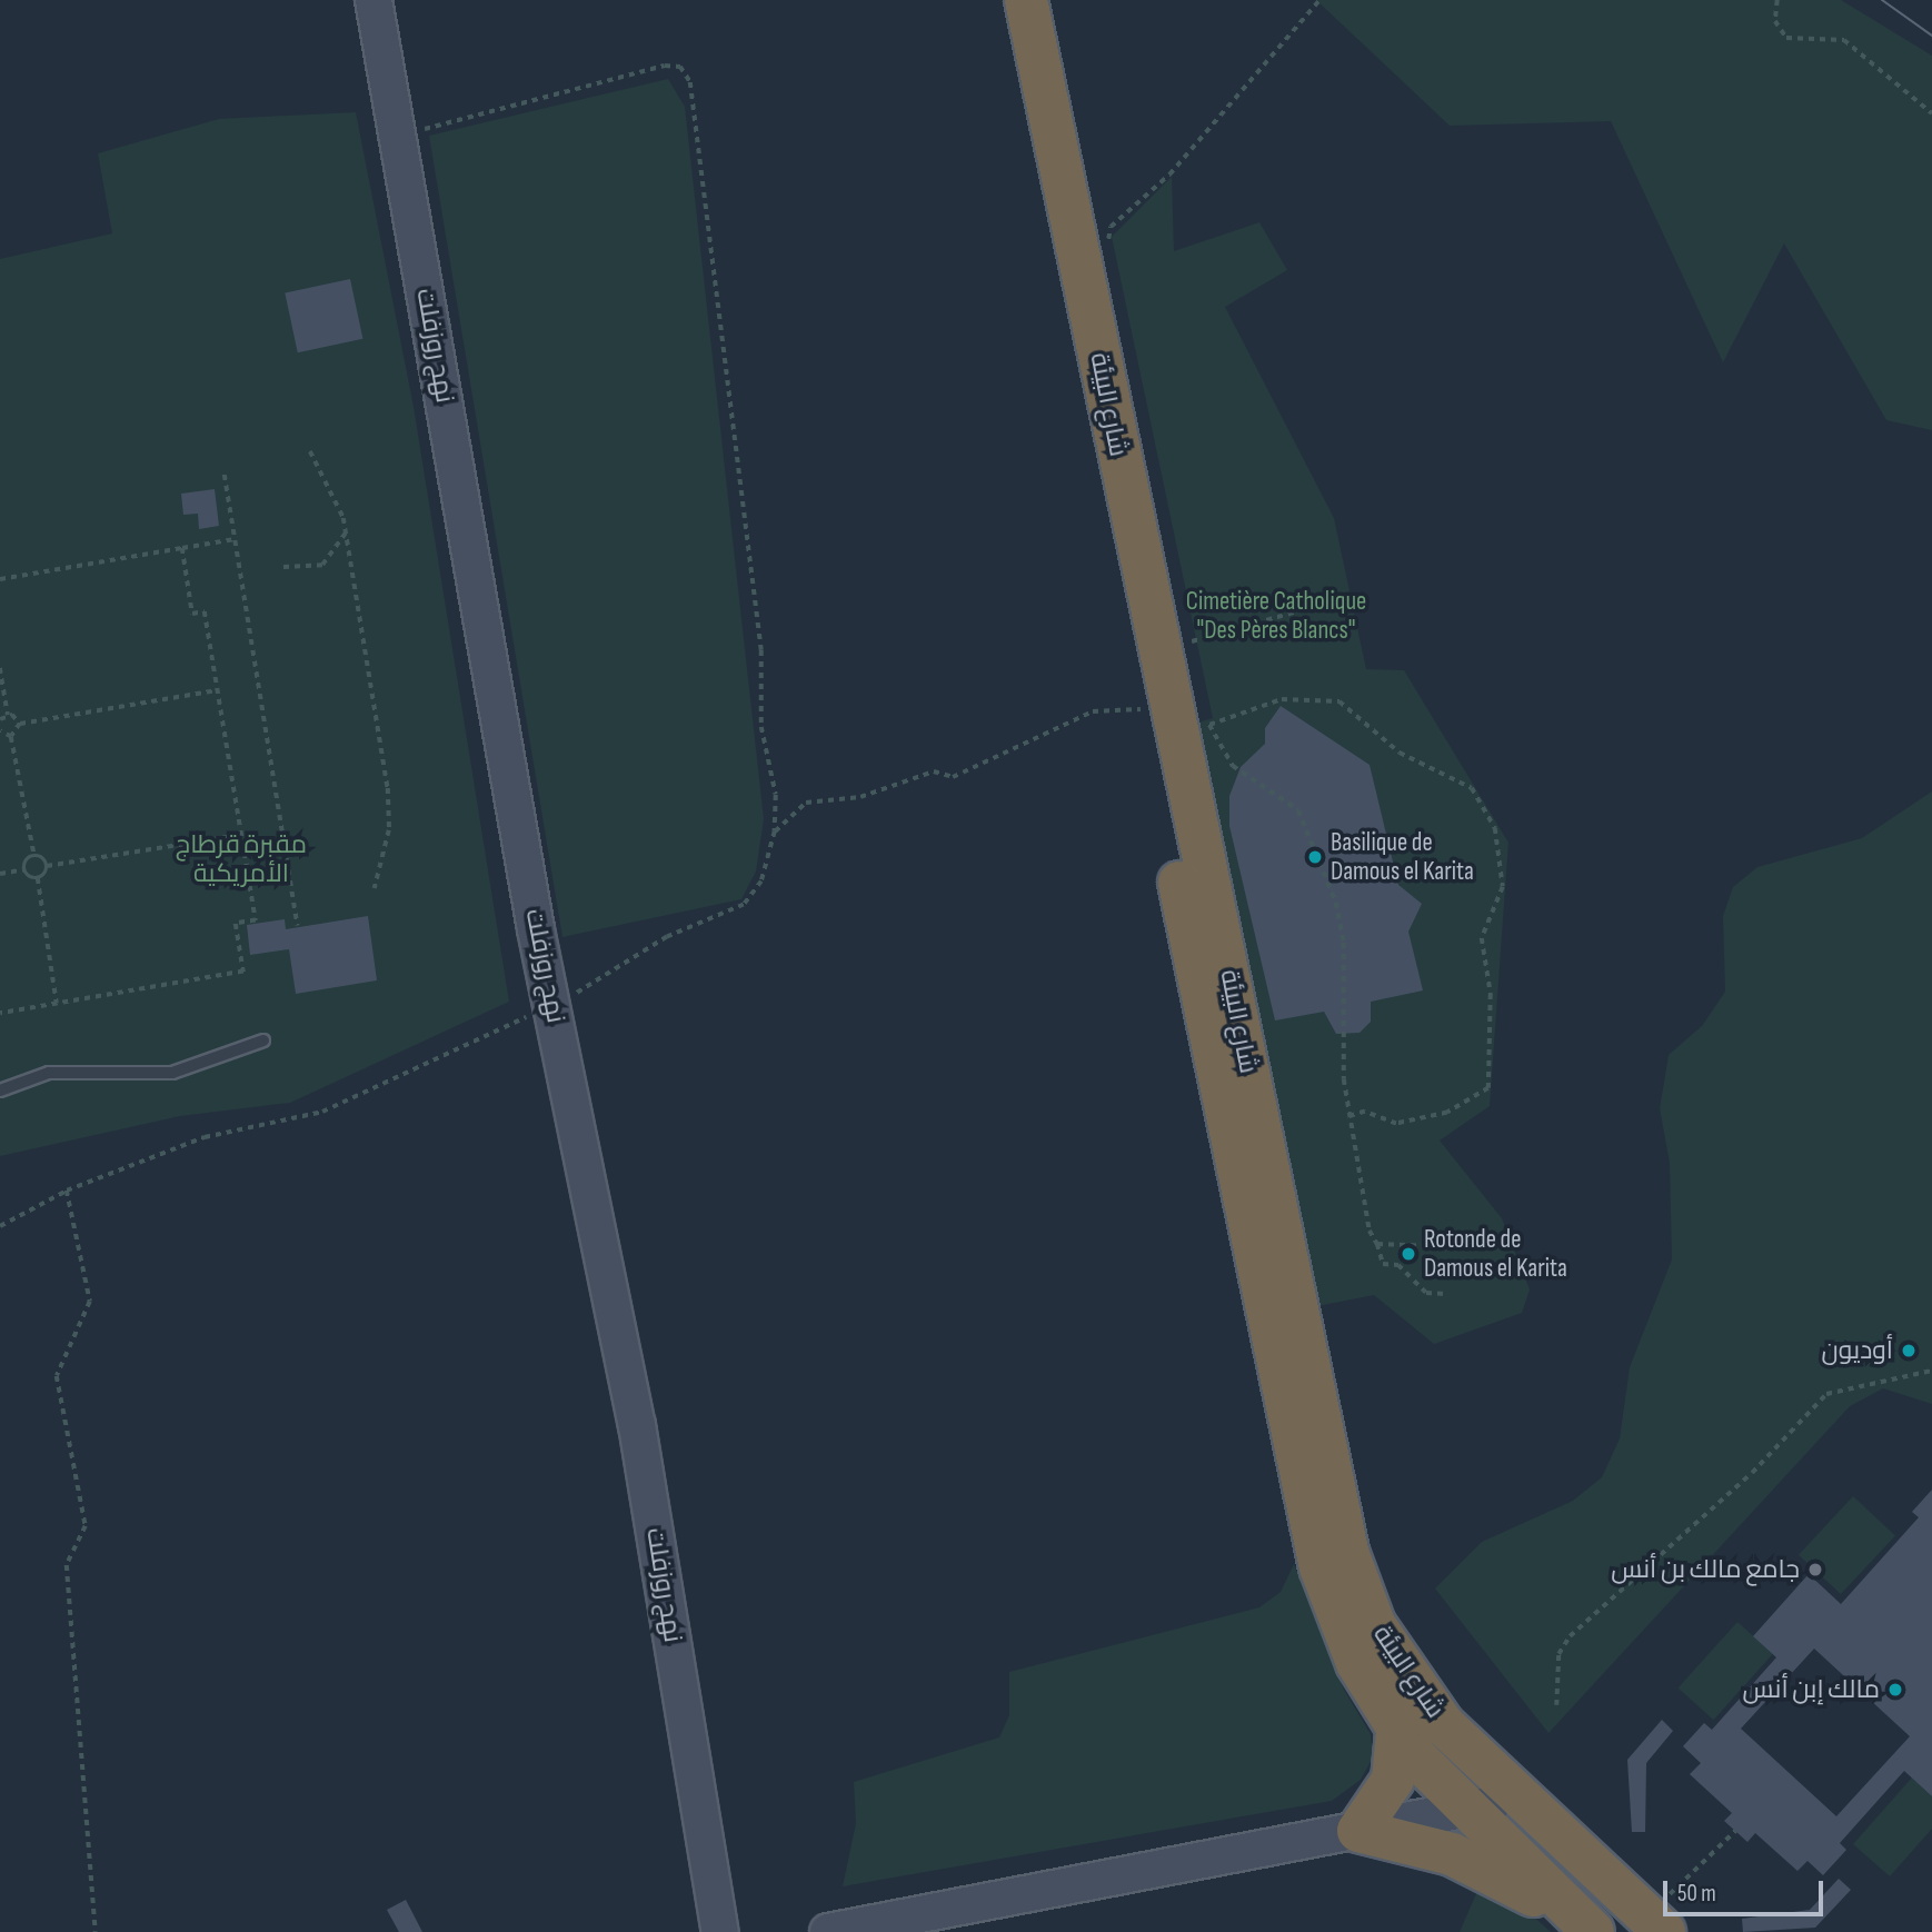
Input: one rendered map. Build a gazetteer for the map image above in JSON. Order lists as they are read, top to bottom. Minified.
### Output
{"streets":{"highway":["شارع البيئة"],"street":["نهج روزفلت"]},"parks":["Cimetière Catholique \"Des Pères Blancs\"","مقبرة قرطاج الأمريكية"],"places":["Basilique de Damous el Karita","Rotonde de Damous el Karita","أوديون","جامع مالك بن أنس","مالك إبن أنس"],"scale_bar":"50 m"}
